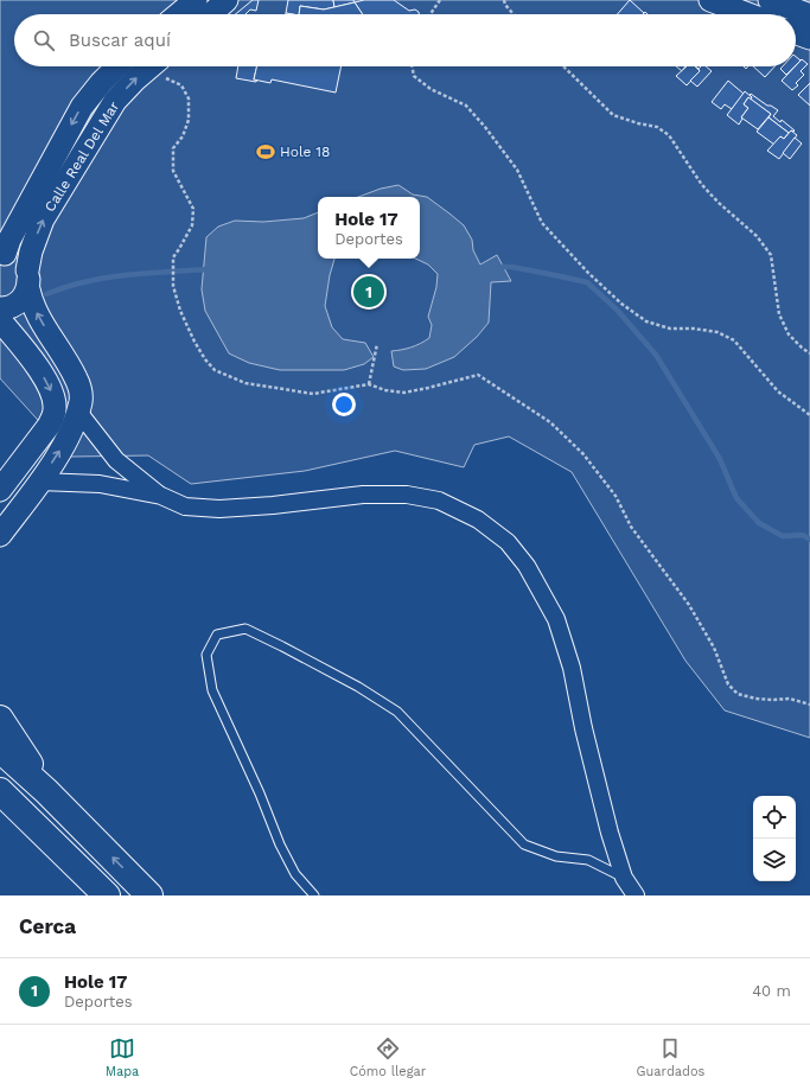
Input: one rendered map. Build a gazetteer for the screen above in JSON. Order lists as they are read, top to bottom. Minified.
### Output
{"streets":{"street":["Calle Real Del Mar"]},"places":{"sports":["Hole 18"]},"page":{"search":"Buscar aquí","popup":["Hole 17","Deportes"],"pins":"1","heading":"Cerca","list":[{"mark":"1","name":"Hole 17","note":"Deportes","value":"40 m"}],"nav":["Mapa","Cómo llegar","Guardados"]}}
